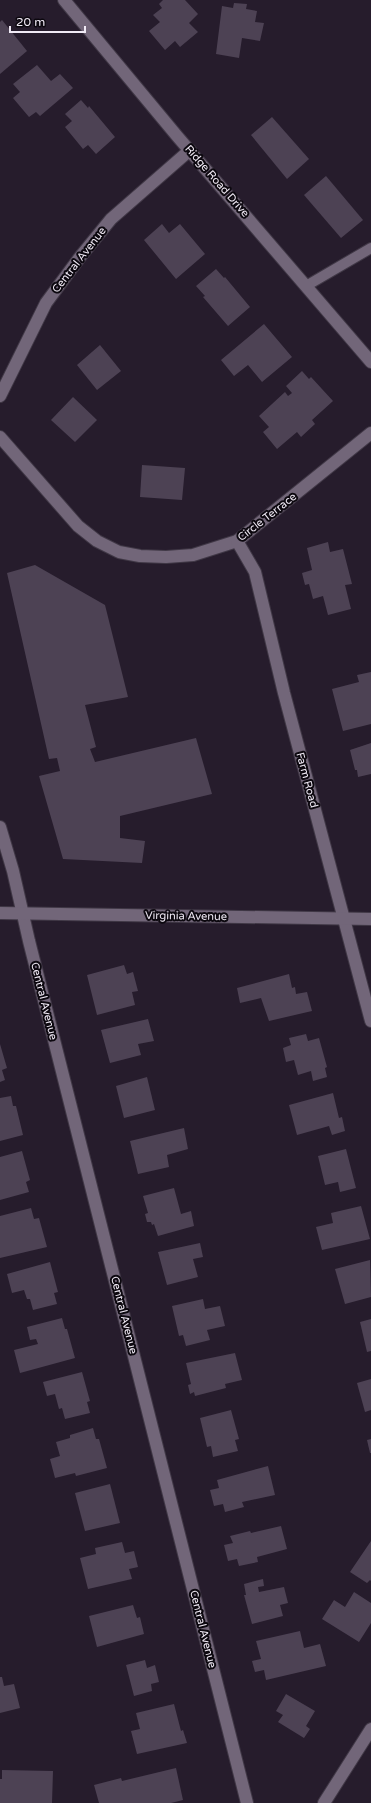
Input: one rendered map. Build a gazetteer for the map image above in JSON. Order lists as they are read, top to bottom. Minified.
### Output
{"streets":{"street":["Ridge Road Drive","Central Avenue","Circle Terrace","Farm Road","Virginia Avenue"]},"crossings":[["Ridge Road Drive","Central Avenue"],["Central Avenue","Virginia Avenue"],["Circle Terrace","Farm Road"],["Farm Road","Virginia Avenue"]],"scale_bar":"20 m"}
